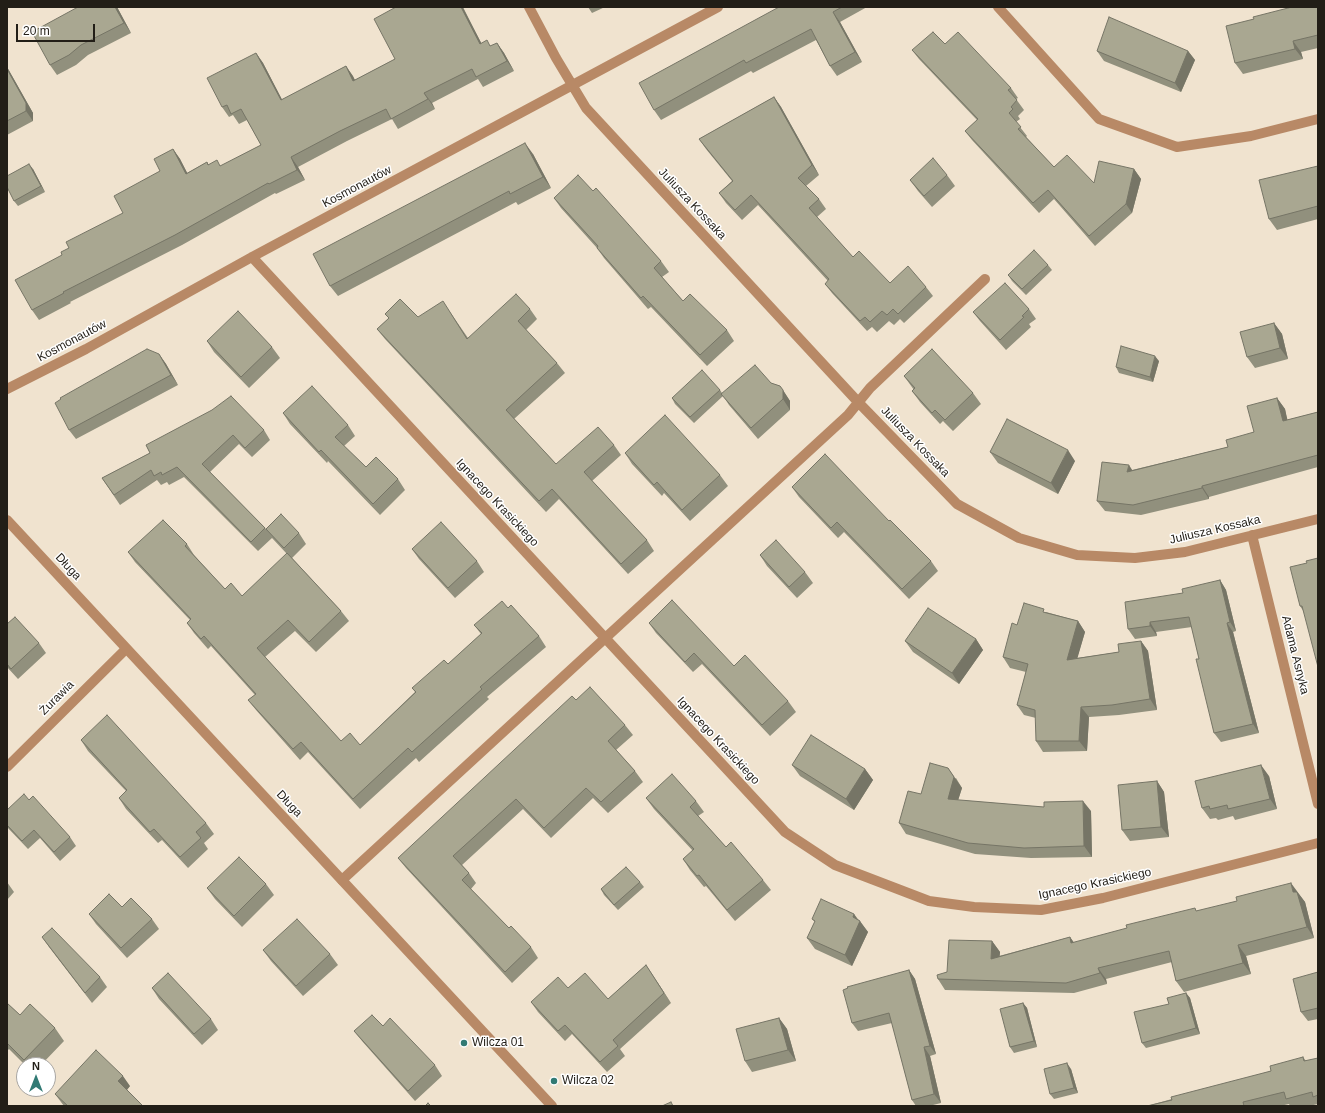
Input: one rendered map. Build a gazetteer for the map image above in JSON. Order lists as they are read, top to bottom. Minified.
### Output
{"streets":{"street":["Kosmonautów","Juliusza Kossaka","Ignacego Krasickiego","Długa","Adama Asnyka","Żurawia"]},"crossings":[["Kosmonautów","Juliusza Kossaka"],["Kosmonautów","Ignacego Krasickiego"],["Juliusza Kossaka","Adama Asnyka"],["Długa","Żurawia"]],"places":["Wilcza 01","Wilcza 02"],"scale_bar":"20 m","north":"top"}
